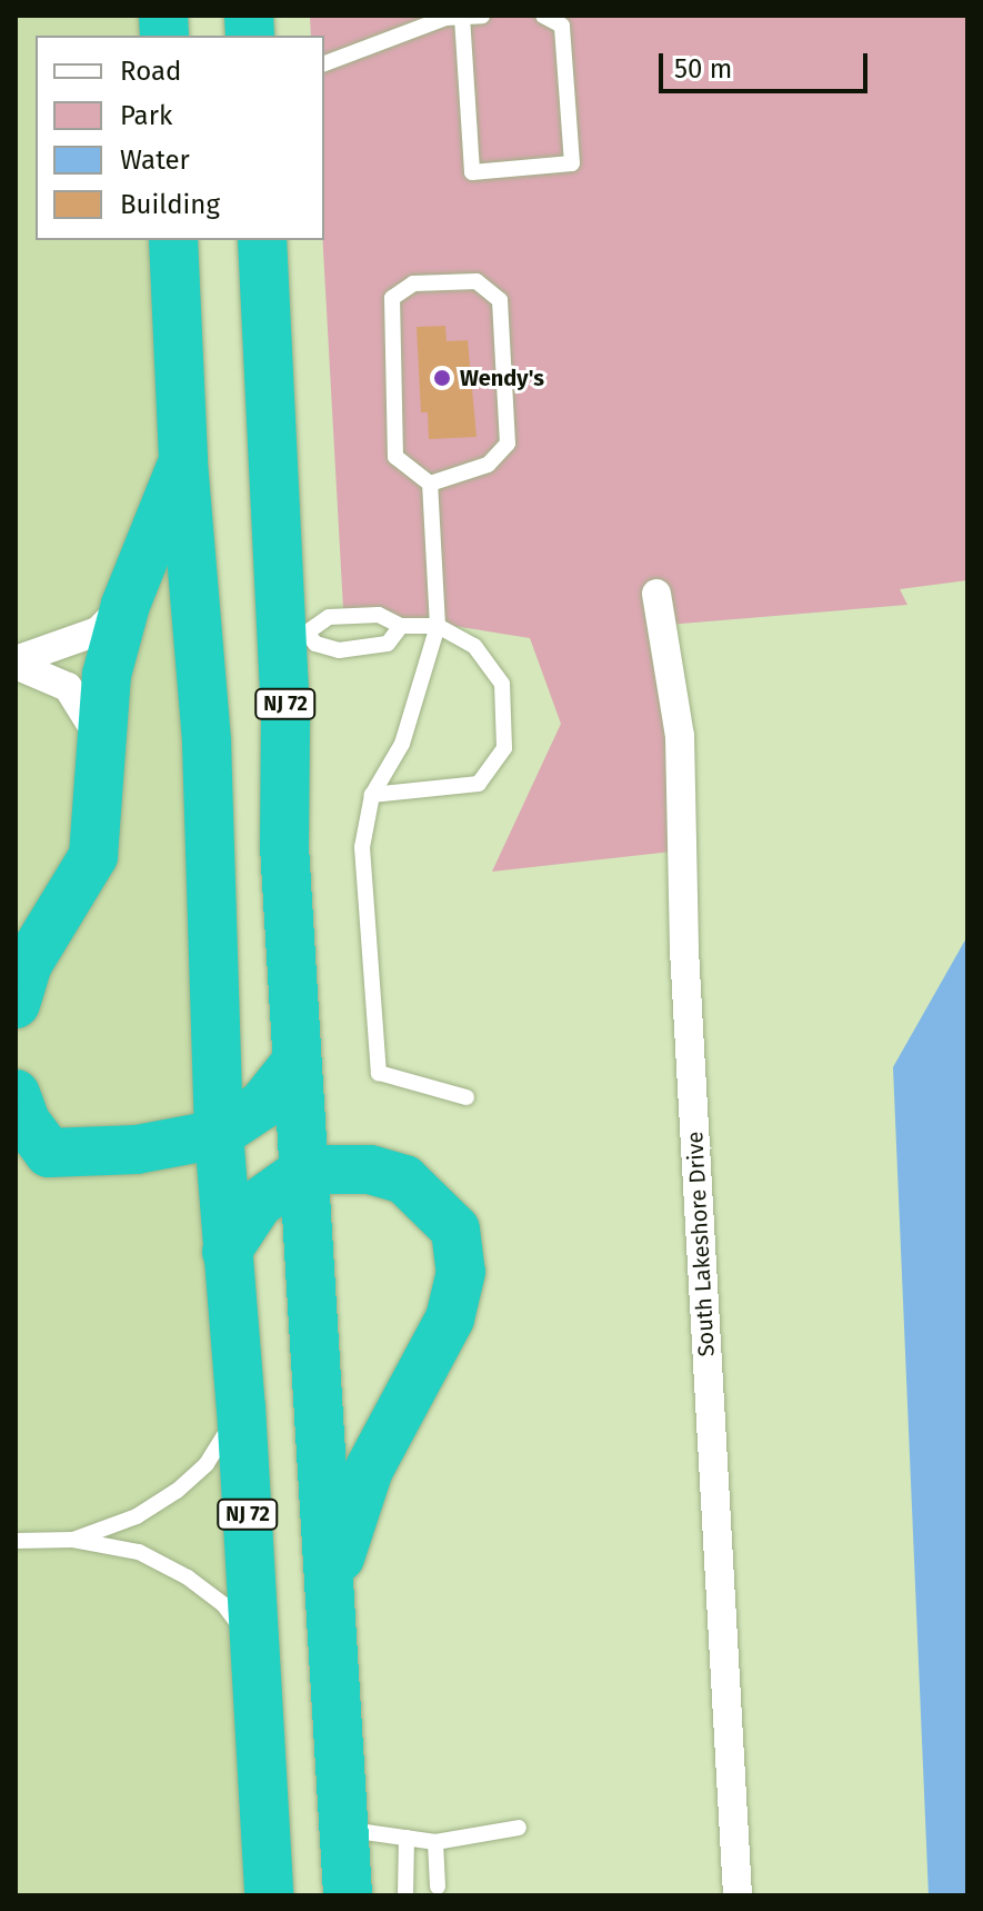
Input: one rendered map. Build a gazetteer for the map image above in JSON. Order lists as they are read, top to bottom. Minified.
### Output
{"streets":{"highway":["NJ 72"],"street":["South Lakeshore Drive"]},"places":["Wendy's"],"legend":["Road","Park","Water","Building"],"scale_bar":"50 m"}
